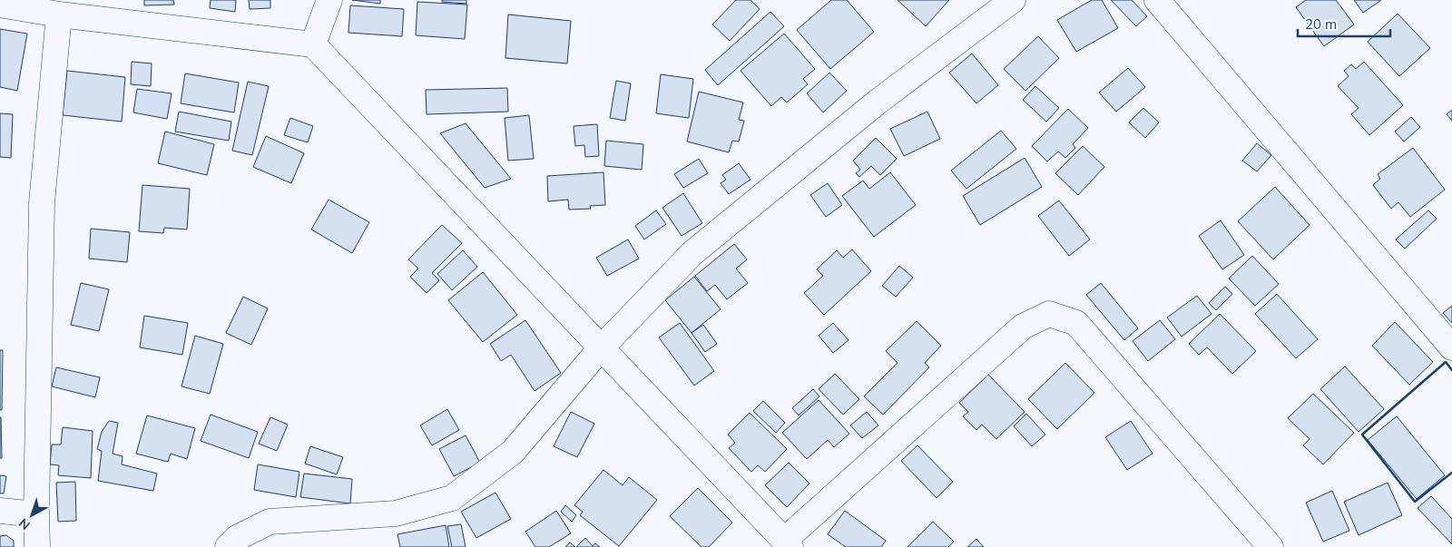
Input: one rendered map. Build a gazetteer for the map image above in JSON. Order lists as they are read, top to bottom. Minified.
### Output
{"scale_bar":"20 m","north":"bottom left"}
